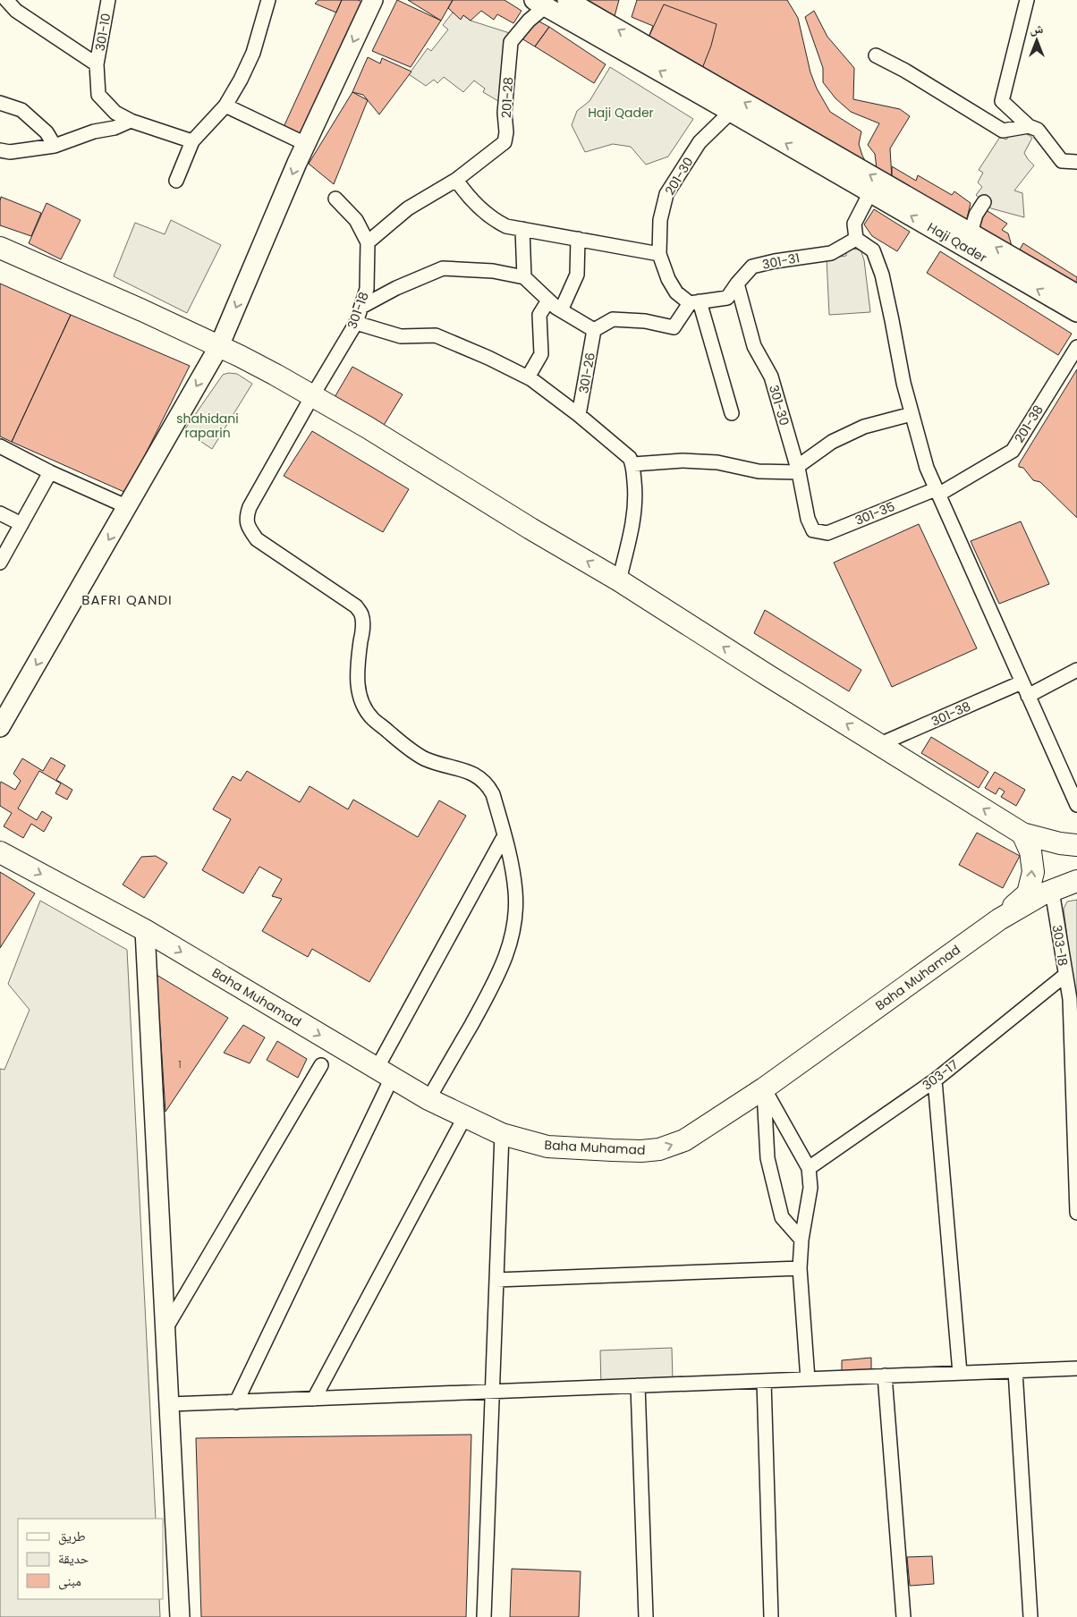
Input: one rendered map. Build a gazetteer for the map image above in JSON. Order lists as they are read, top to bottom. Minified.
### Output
{"streets":{"main road":["Baha Muhamad"],"street":["301-10","201-28","201-30","Haji Qader","301-31","301-18","301-26","301-30","201-38","301-35","301-38","303-18","303-17"]},"crossings":[["201-28","Haji Qader"],["201-28","301-18"],["201-30","Haji Qader"],["301-31","301-30"],["301-18","Baha Muhamad"],["301-30","301-35"],["201-38","301-35"],["303-18","Baha Muhamad"],["303-18","303-17"]],"one_way":["Haji Qader","Baha Muhamad"],"districts":["BAFRI QANDI"],"parks":["Haji Qader","shahidani raparin"],"house_numbers":["1"],"legend":["طريق","حديقة","مبنى"],"north":"top"}
